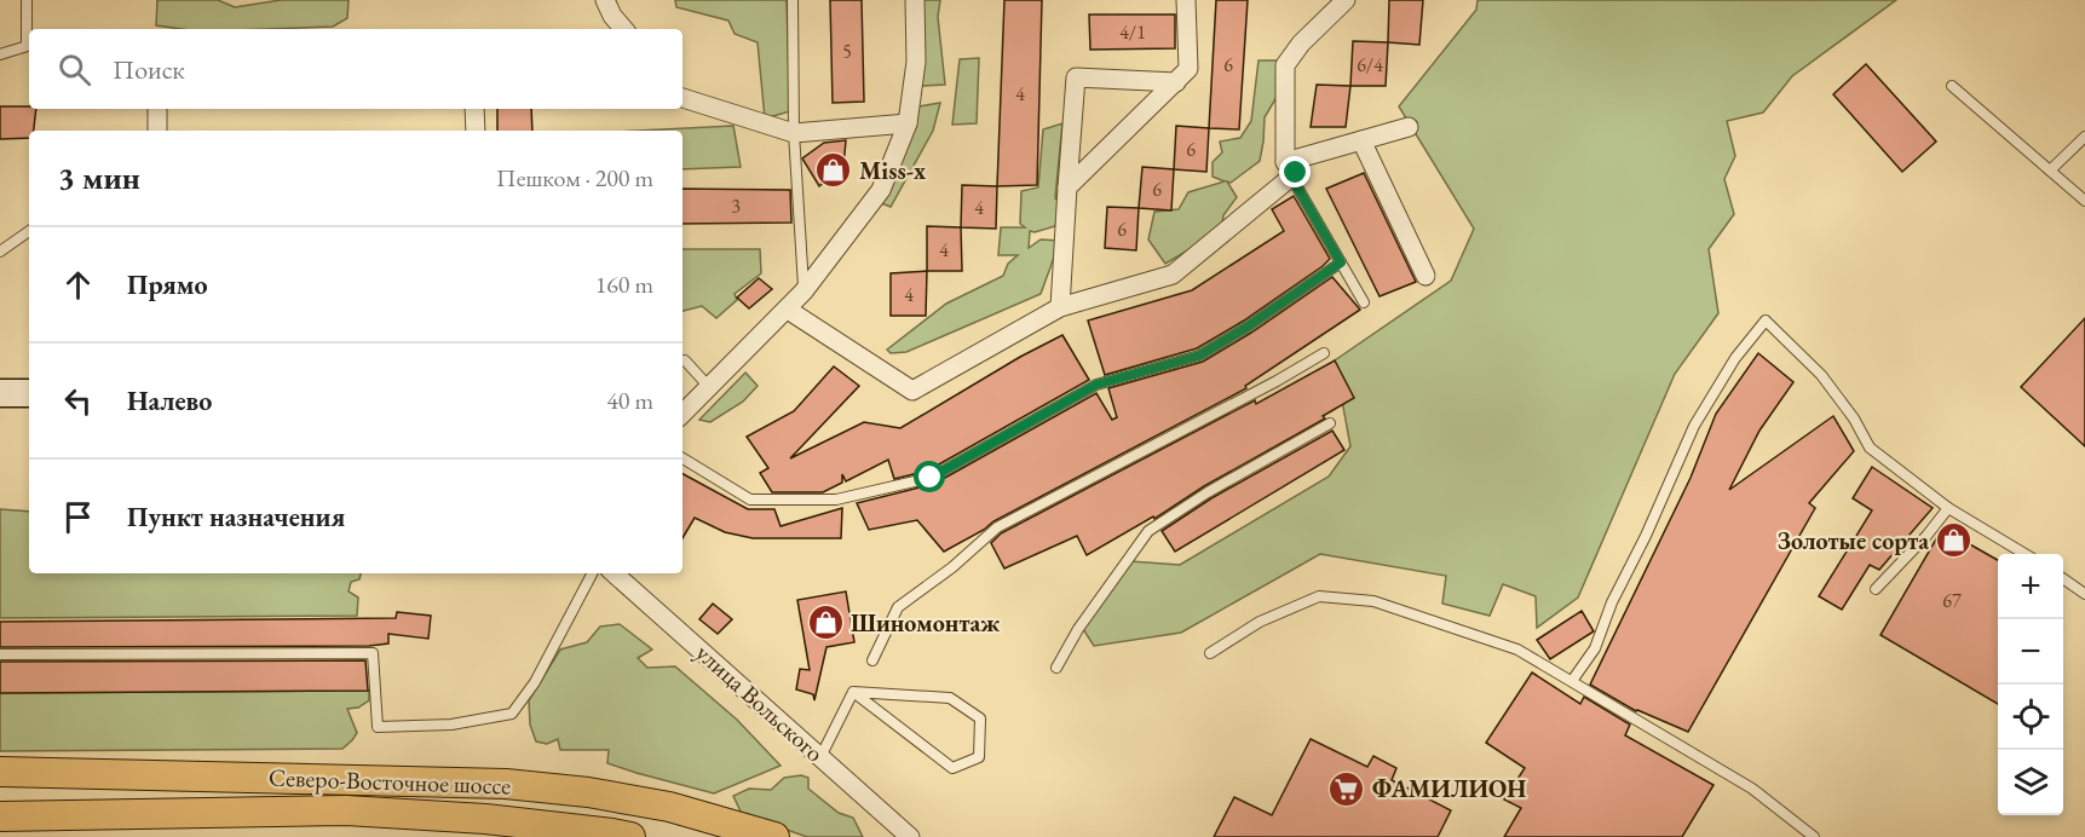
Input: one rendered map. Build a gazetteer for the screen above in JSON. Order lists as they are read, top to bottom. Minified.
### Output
{"streets":{"main road":["Северо-Восточное шоссе"],"street":["улица Вольского"]},"places":{"shop":["Miss-x","Золотые сорта","Шиномонтаж"],"supermarket":["ФАМИЛИОН"]},"house_numbers":["4/1","5","6","6/4","4","6","6","3","4","6","4","4","67"],"page":{"search":"Поиск","heading":["3 мин","Пешком · 200 m"],"list":[["Прямо","160 m"],["Налево","40 m"],"Пункт назначения"],"map_buttons":["+","−"]}}
